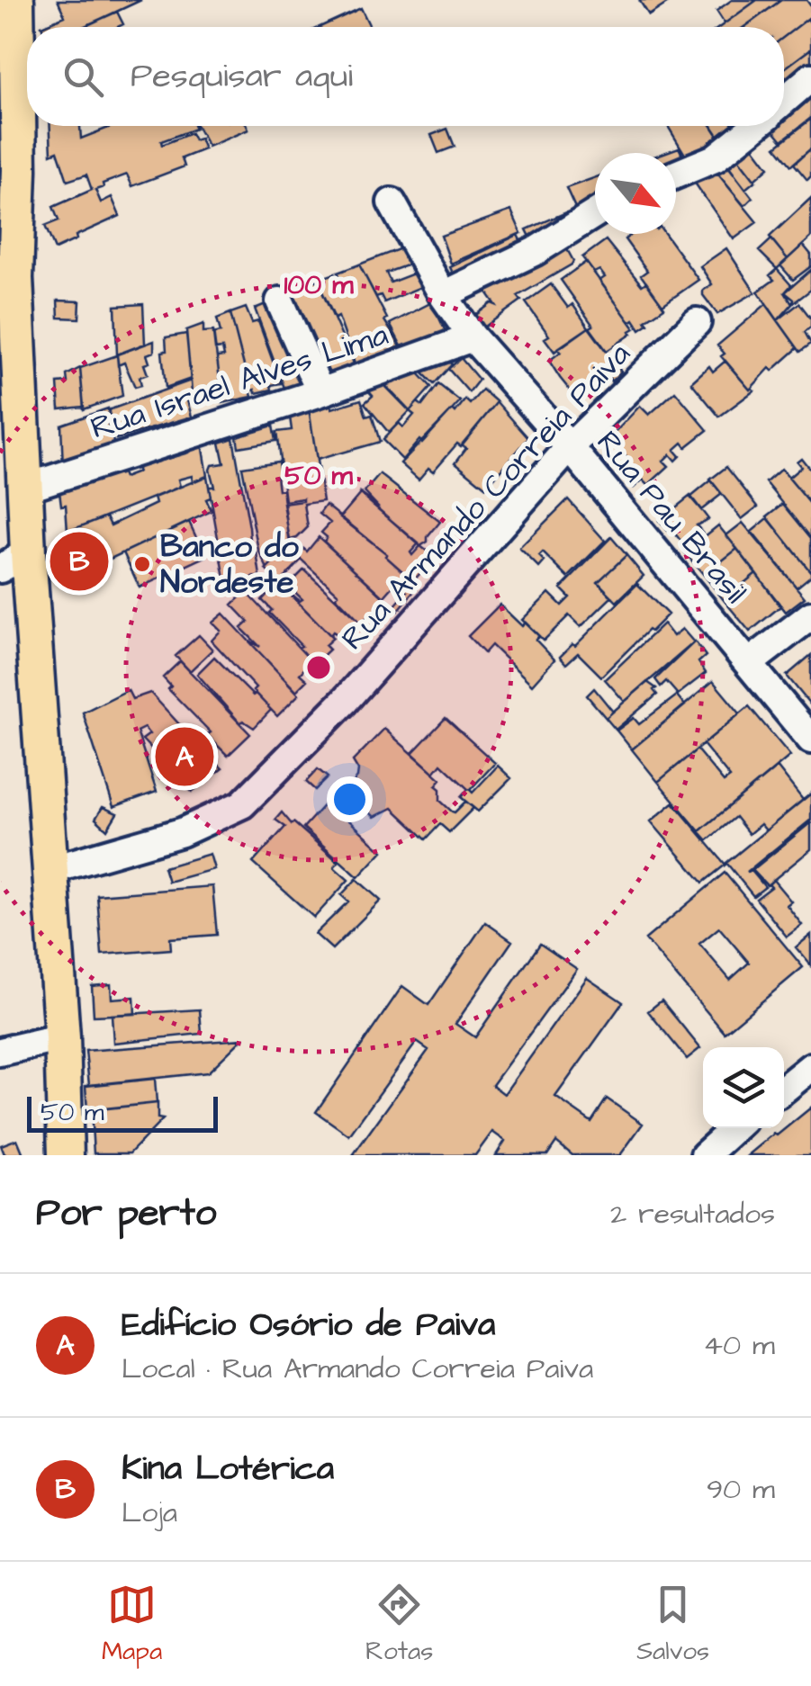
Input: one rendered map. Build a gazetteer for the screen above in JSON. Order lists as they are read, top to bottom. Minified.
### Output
{"streets":{"street":["Rua Israel Alves Lima","Rua Armando Correia Paiva","Rua Pau Brasil"]},"crossings":[["Rua Israel Alves Lima","Rua Pau Brasil"],["Rua Armando Correia Paiva","Rua Pau Brasil"]],"places":["Banco do Nordeste"],"scale_bar":"50 m","north":"bottom right","page":{"search":"Pesquisar aqui","pins":["B","A"],"scale":"50 m","heading":["Por perto","2 resultados"],"list":[{"mark":"A","name":"Edifício Osório de Paiva","note":"Local · Rua Armando Correia Paiva","value":"40 m"},{"mark":"B","name":"Kina Lotérica","note":"Loja","value":"90 m"}],"nav":["Mapa","Rotas","Salvos"]},"rings":["100 m","50 m"]}
